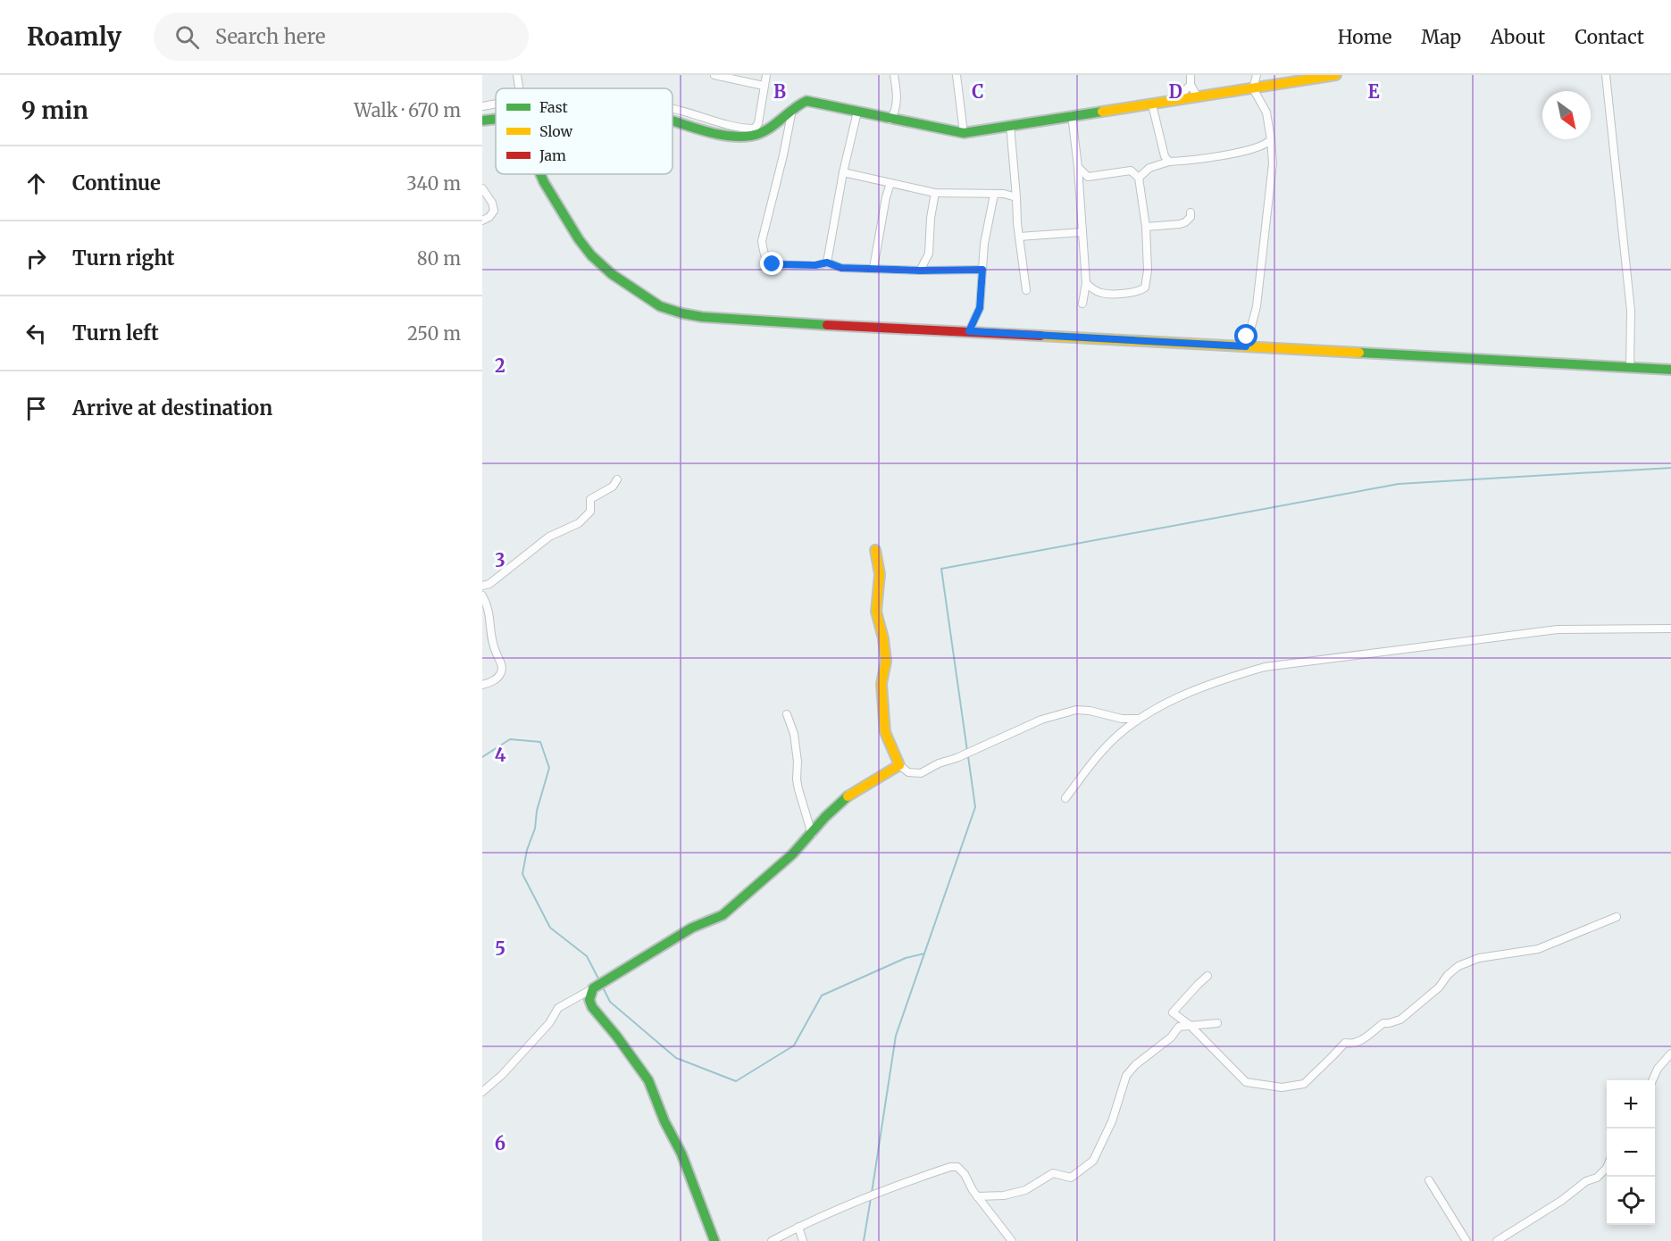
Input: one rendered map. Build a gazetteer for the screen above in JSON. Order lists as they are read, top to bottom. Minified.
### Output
{"legend":["Fast","Slow","Jam"],"north":"bottom right","page":{"header":"Roamly","search":"Search here","nav":["Home","Map","About","Contact"],"heading":["9 min","Walk · 670 m"],"list":[["Continue","340 m"],["Turn right","80 m"],["Turn left","250 m"],"Arrive at destination"],"map_buttons":["+","−"]},"grid":{"columns":["B","C","D","E"],"rows":["2","3","4","5","6"]}}
